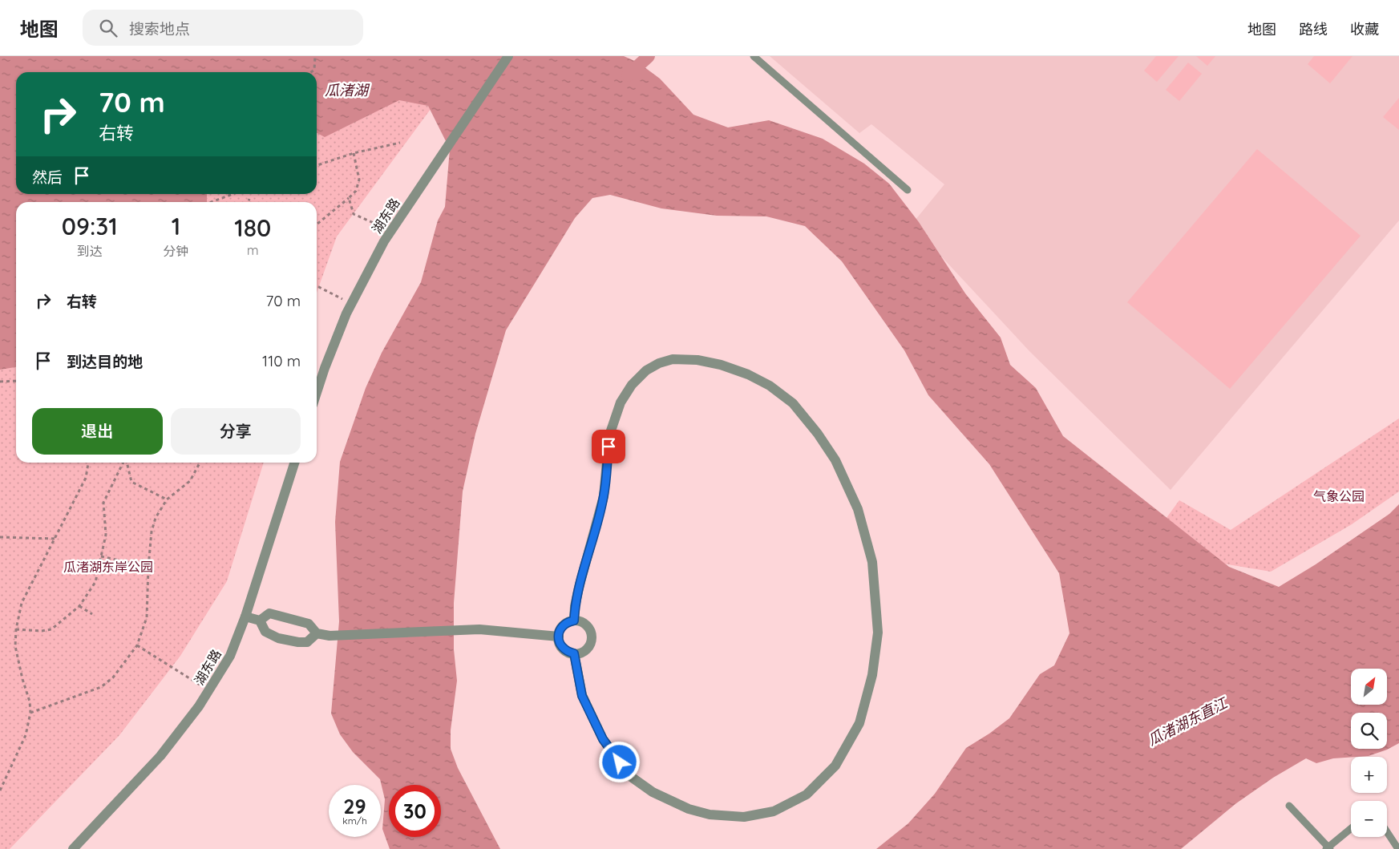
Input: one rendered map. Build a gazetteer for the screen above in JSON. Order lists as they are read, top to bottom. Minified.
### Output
{"streets":{"street":["湖东路"]},"water":["瓜渚湖","瓜渚湖东直江"],"parks":["气象公园","瓜渚湖东岸公园"],"north":"top right","page":{"header":"地图","search":"搜索地点","nav":["地图","路线","收藏"],"turn":["70 m","右转"],"then":"然后","eta":["09:31","到达","1","分钟","180","m"],"list":[{"name":"右转","value":"70 m"},{"name":"到达目的地","value":"110 m"}],"buttons":["退出","分享"],"map_buttons":["+","−"],"speed":"29 km/h","limit":"30"}}
